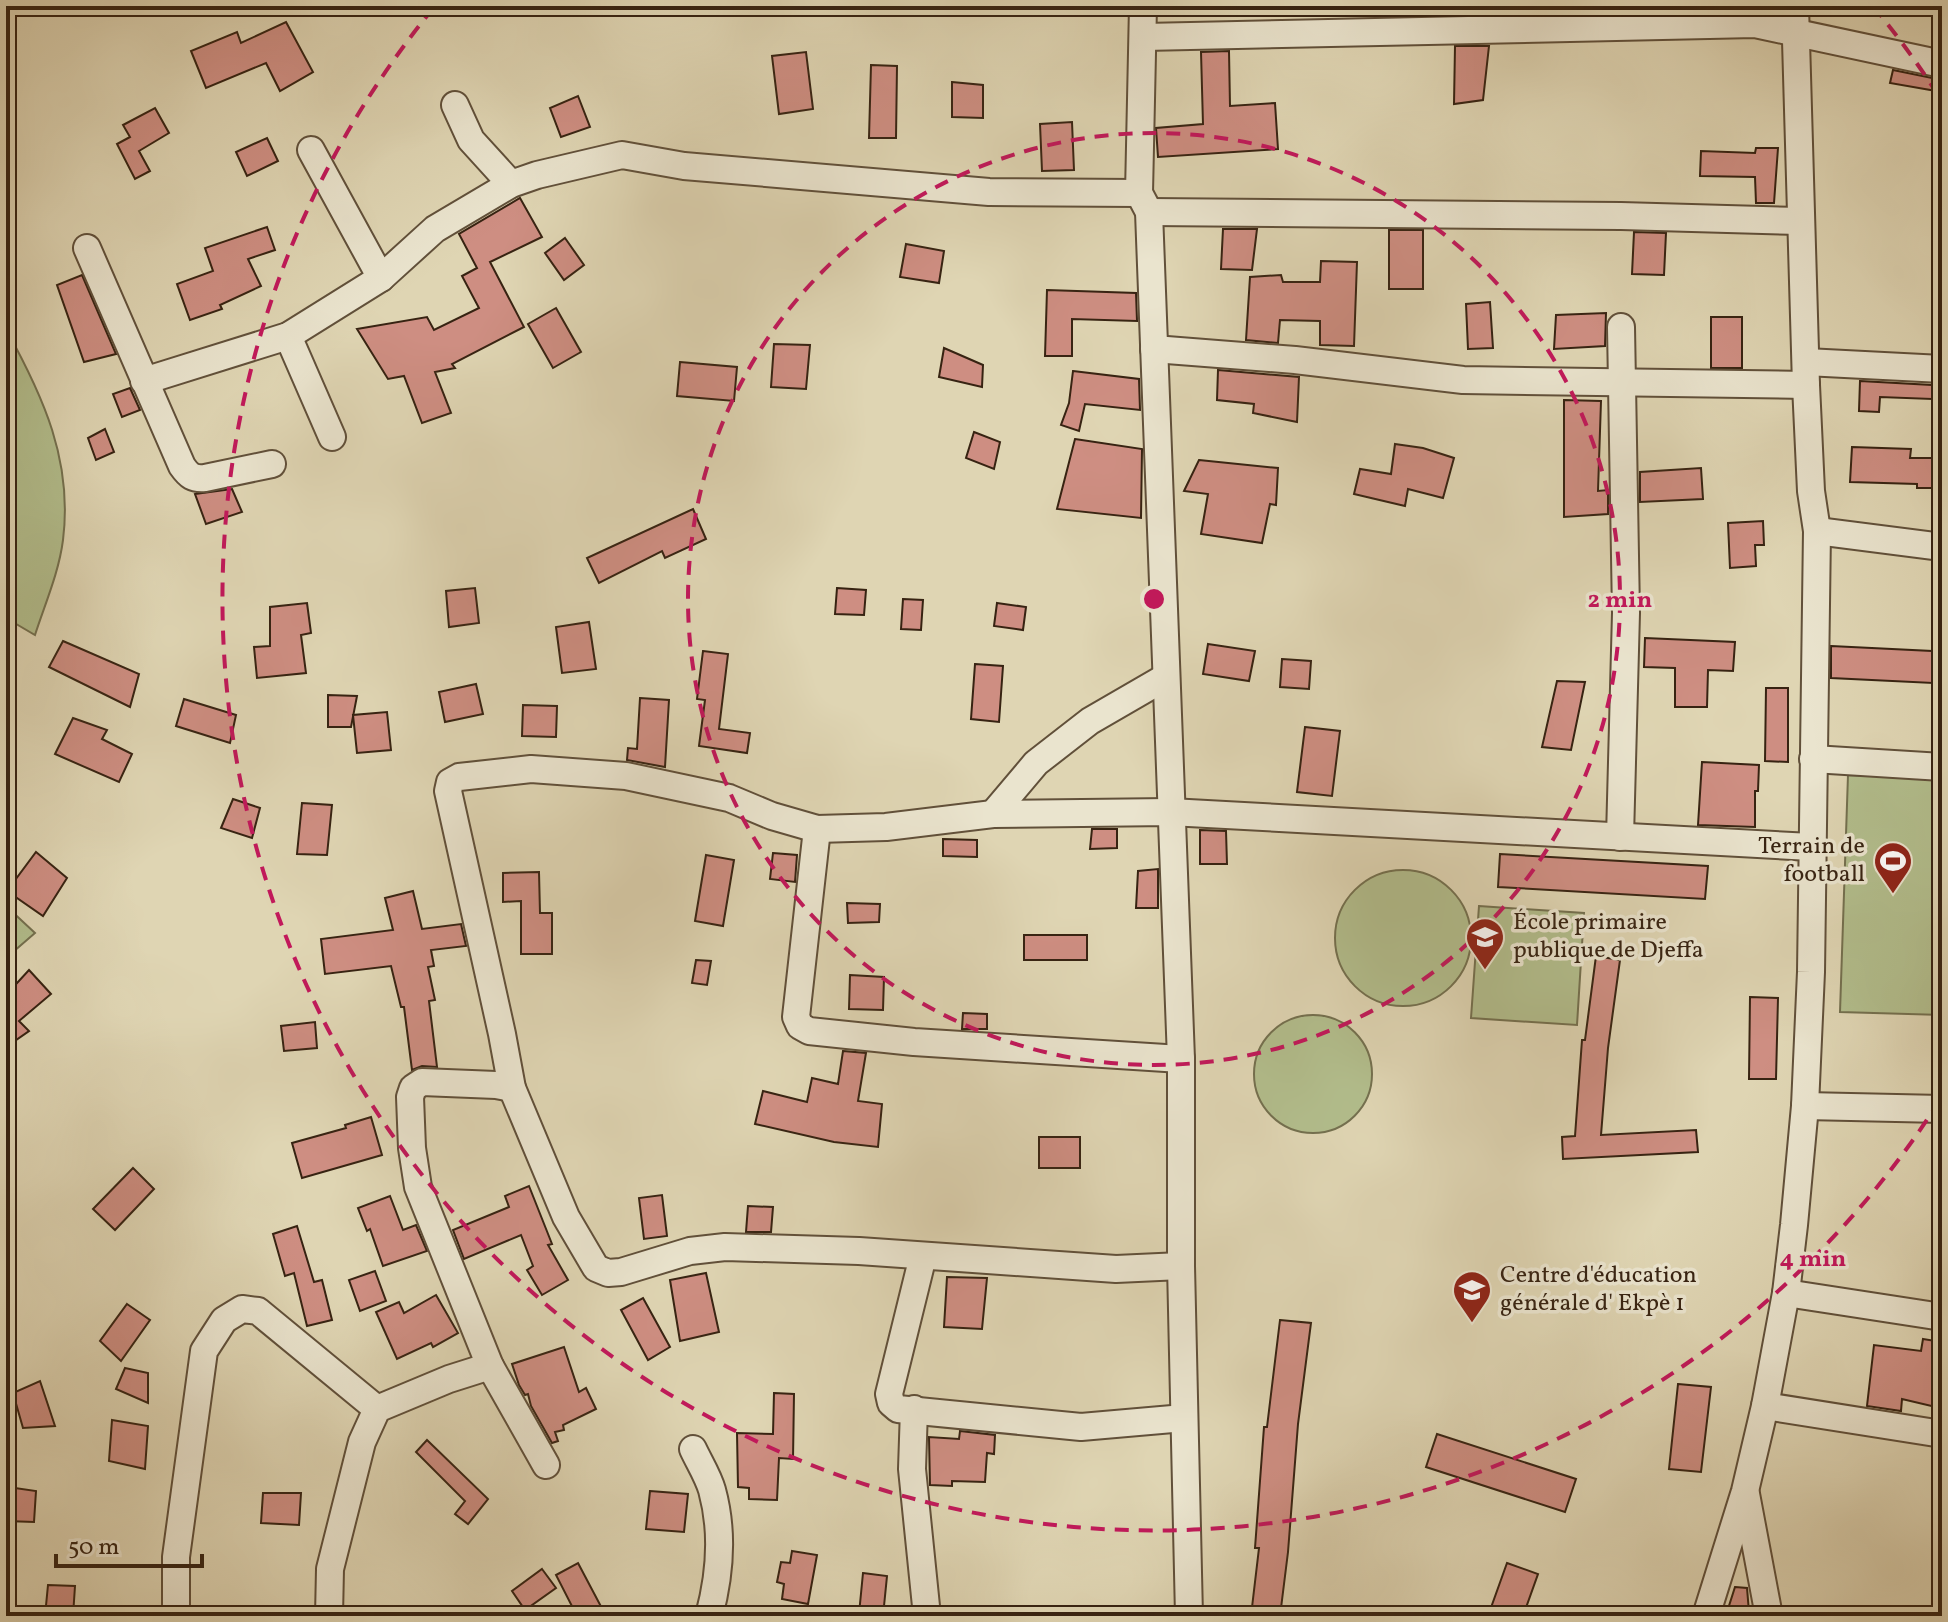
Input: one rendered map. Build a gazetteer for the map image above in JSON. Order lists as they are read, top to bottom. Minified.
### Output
{"places":{"sports":["Terrain de football"],"school or university":["École primaire publique de Djeffa","Centre d'éducation générale d' Ekpè 1"]},"scale_bar":"50 m","rings":["2 min","4 min"]}
